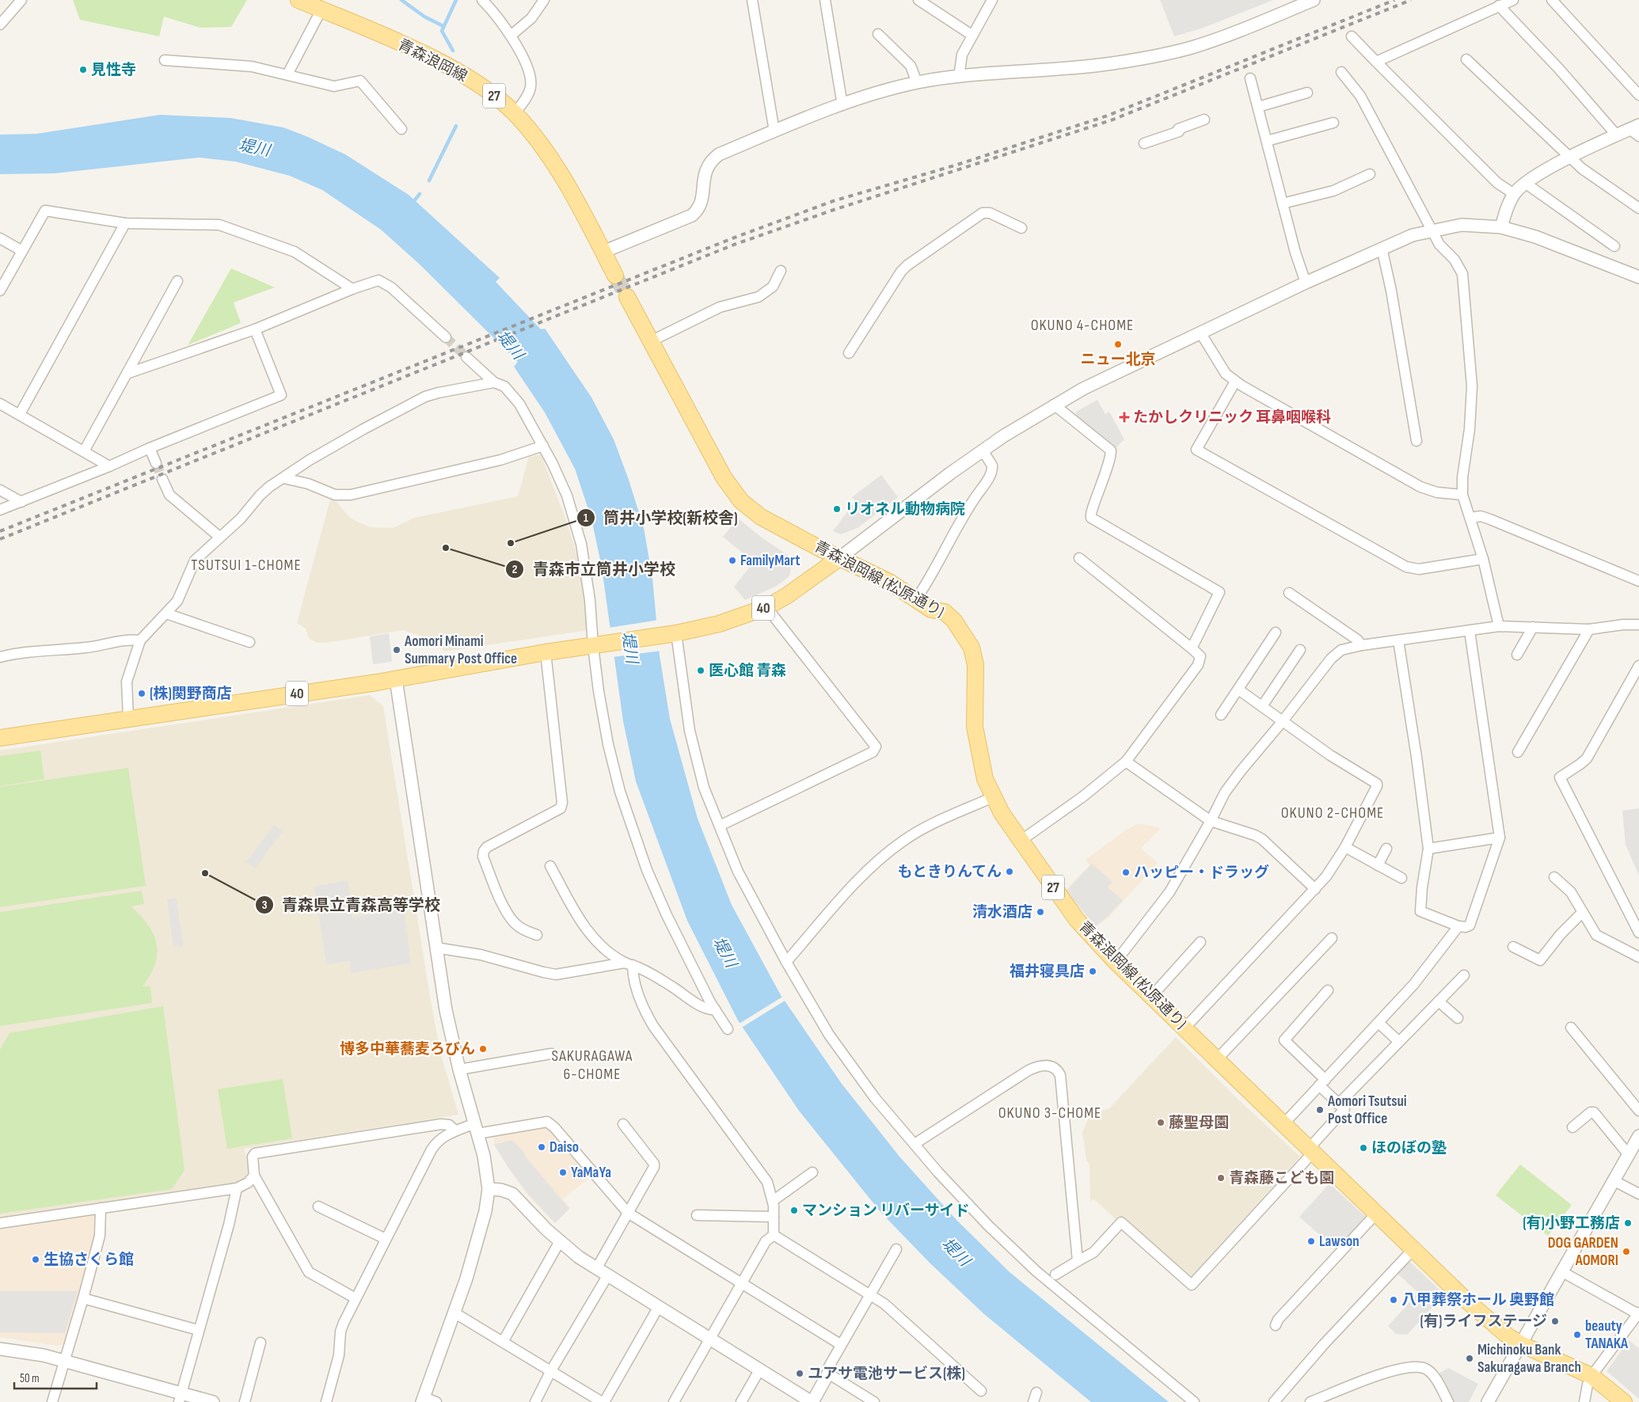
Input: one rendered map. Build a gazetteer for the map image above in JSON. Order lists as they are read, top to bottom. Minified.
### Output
{"streets":{"main road":["青森浪岡線","27","青森浪岡線 (松原通り)","40"]},"crossings":[["青森浪岡線 (松原通り)","40"]],"districts":["OKUNO 4-CHOME","TSUTSUI 1-CHOME","OKUNO 2-CHOME","SAKURAGAWA 6-CHOME","OKUNO 3-CHOME"],"water":["堤川"],"places":{"other":["見性寺","ニュー北京","リオネル動物病院","筒井小学校(新校舎)","青森市立筒井小学校","FamilyMart","Aomori Minami Summary Post Office","医心館 青森","(株)関野商店","もときりんてん","ハッピー・ドラッグ","青森県立青森高等学校","清水酒店","福井寝具店","博多中華蕎麦ろびん","Aomori Tsutsui Post Office","藤聖母園","Daiso","ほのぼの塾","YaMaYa","青森藤こども園","マンション リバーサイド","(有)小野工務店","Lawson","DOG GARDEN AOMORI","生協さくら館","八甲葬祭ホール 奥野館","(有)ライフステージ","beauty TANAKA","Michinoku Bank Sakuragawa Branch","ユアサ電池サービス(株)"],"health":["たかしクリニック 耳鼻咽喉科"]},"scale_bar":"50 m"}
